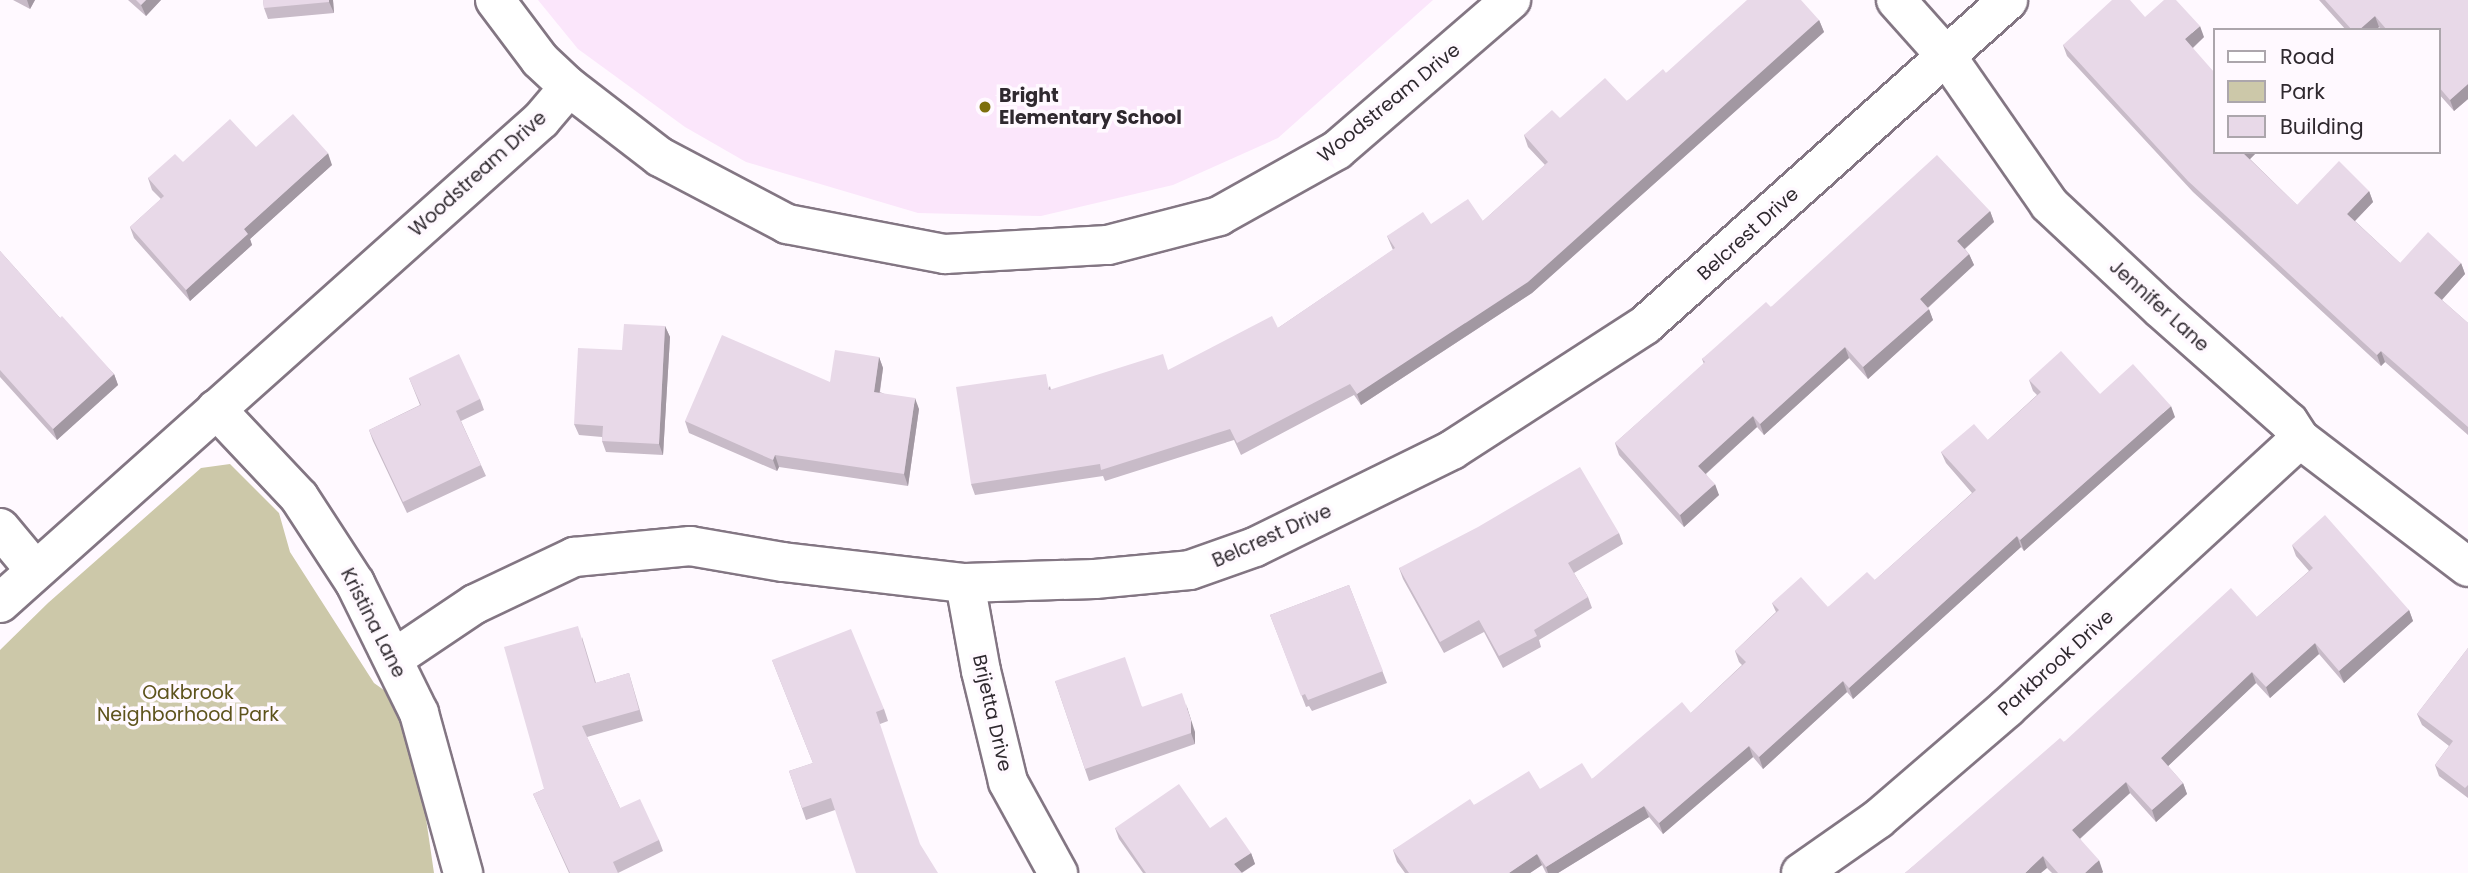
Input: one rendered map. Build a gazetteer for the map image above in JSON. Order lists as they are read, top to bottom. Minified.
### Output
{"streets":{"street":["Woodstream Drive","Belcrest Drive","Jennifer Lane","Kristina Lane","Parkbrook Drive","Brijetta Drive"]},"crossings":[["Woodstream Drive","Kristina Lane"],["Belcrest Drive","Jennifer Lane"],["Belcrest Drive","Kristina Lane"],["Belcrest Drive","Brijetta Drive"],["Jennifer Lane","Parkbrook Drive"]],"parks":["Oakbrook Neighborhood Park"],"places":["Bright Elementary School"],"legend":["Road","Park","Building"]}
